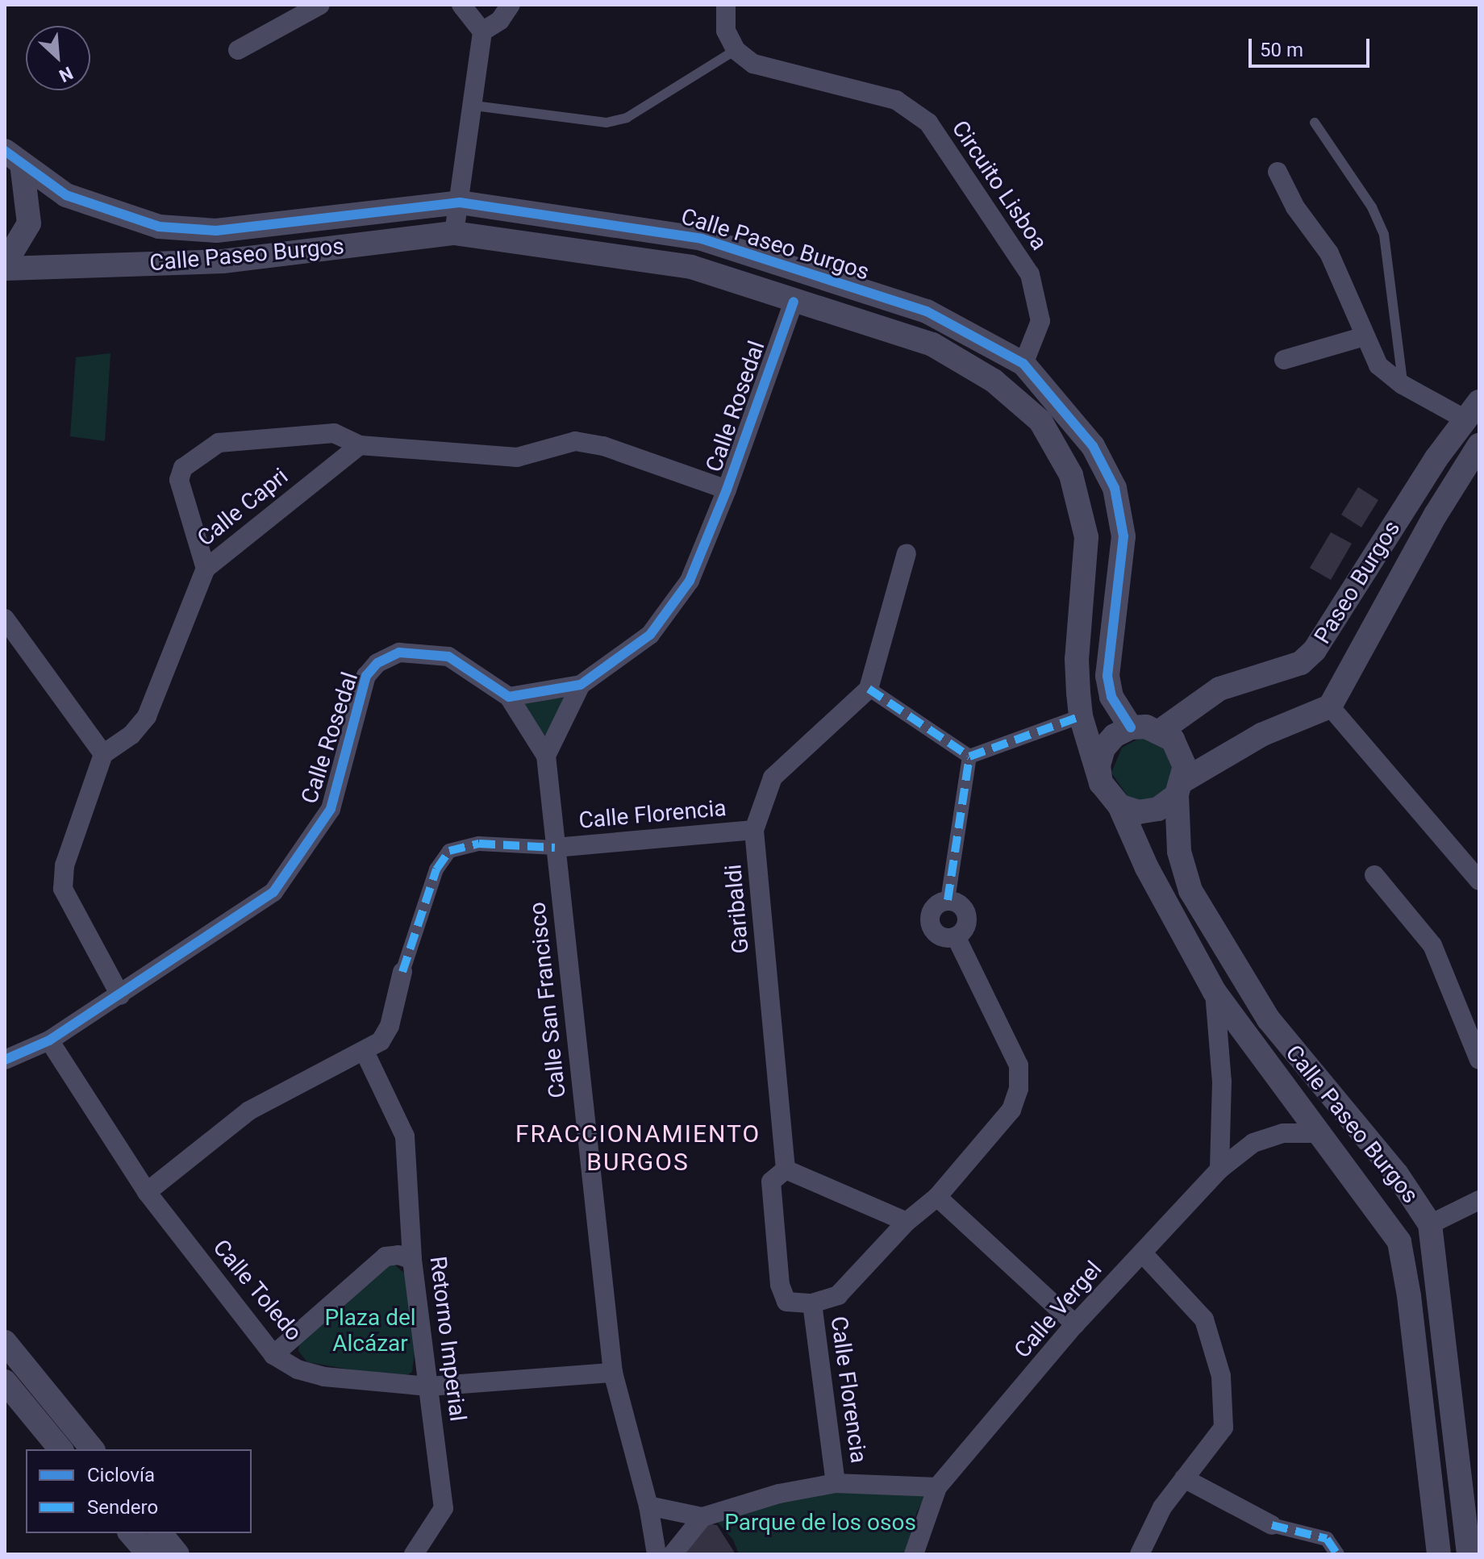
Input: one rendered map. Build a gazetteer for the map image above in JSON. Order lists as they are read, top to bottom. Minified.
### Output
{"streets":{"street":["Circuito Lisboa","Calle Paseo Burgos","Calle Rosedal","Calle Capri","Paseo Burgos","Calle Florencia","Garibaldi","Calle San Francisco","Calle Toledo","Calle Vergel","Retorno Imperial"]},"crossings":[["Circuito Lisboa","Calle Paseo Burgos"],["Calle Paseo Burgos","Calle Rosedal"],["Calle Paseo Burgos","Paseo Burgos"],["Calle Paseo Burgos","Calle Vergel"],["Calle Rosedal","Calle San Francisco"],["Calle Rosedal","Calle Toledo"],["Calle Florencia","Garibaldi"],["Calle Florencia","Calle San Francisco"],["Calle San Francisco","Calle Toledo"],["Calle Toledo","Retorno Imperial"]],"districts":["FRACCIONAMIENTO BURGOS"],"parks":["Plaza del Alcázar","Parque de los osos"],"legend":["Ciclovía","Sendero"],"scale_bar":"50 m","north":"bottom right"}
